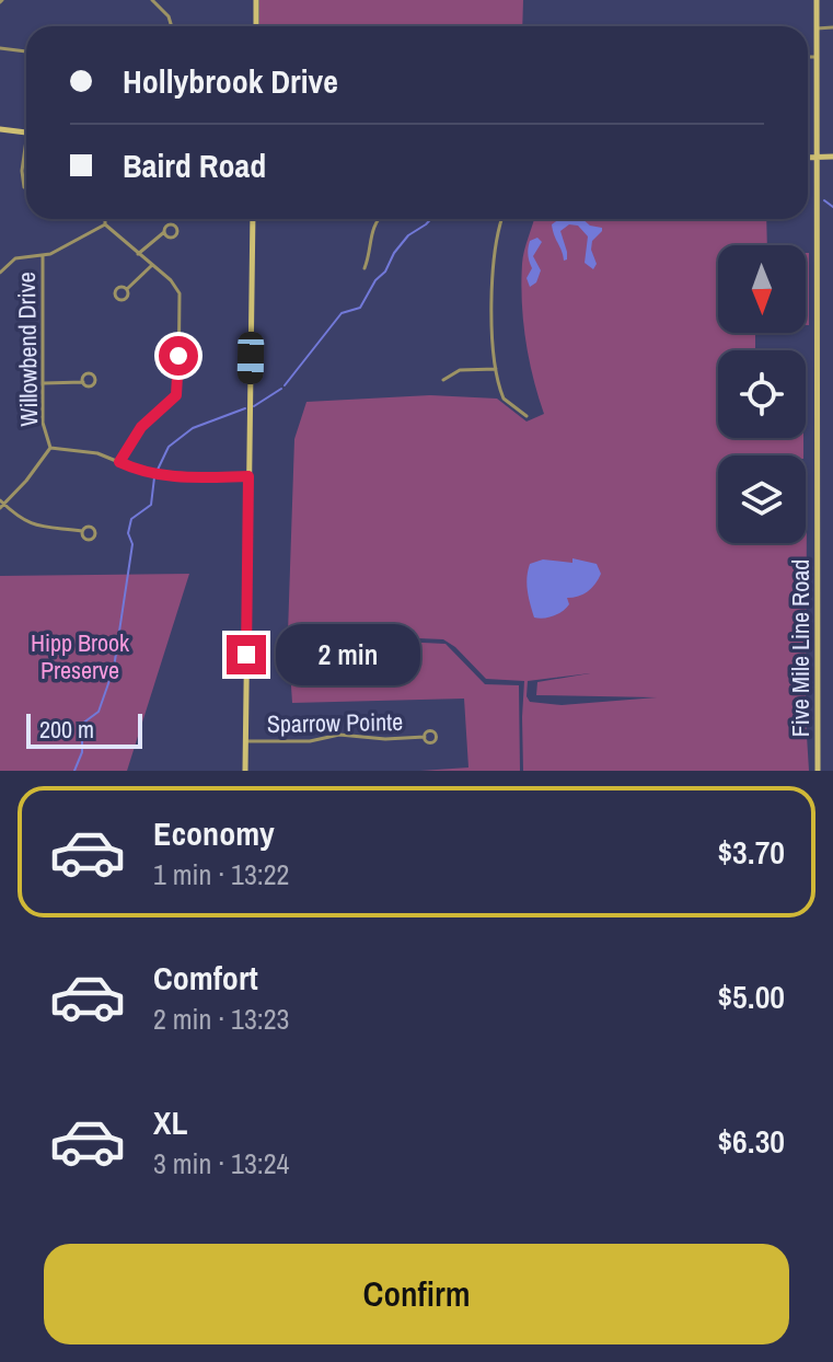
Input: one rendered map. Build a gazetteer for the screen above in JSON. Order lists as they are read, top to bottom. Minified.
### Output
{"streets":{"main road":["Five Mile Line Road"],"street":["Willowbend Drive","Sparrow Pointe"]},"parks":["Hipp Brook Preserve"],"scale_bar":"200 m","north":"bottom","page":{"banner":["Hollybrook Drive","Baird Road"],"bubble":"2 min","scale":"200 m","list":[{"name":"Economy","note":"1 min · 13:22","value":"$3.70"},{"name":"Comfort","note":"2 min · 13:23","value":"$5.00"},{"name":"XL","note":"3 min · 13:24","value":"$6.30"}],"buttons":"Confirm"}}
